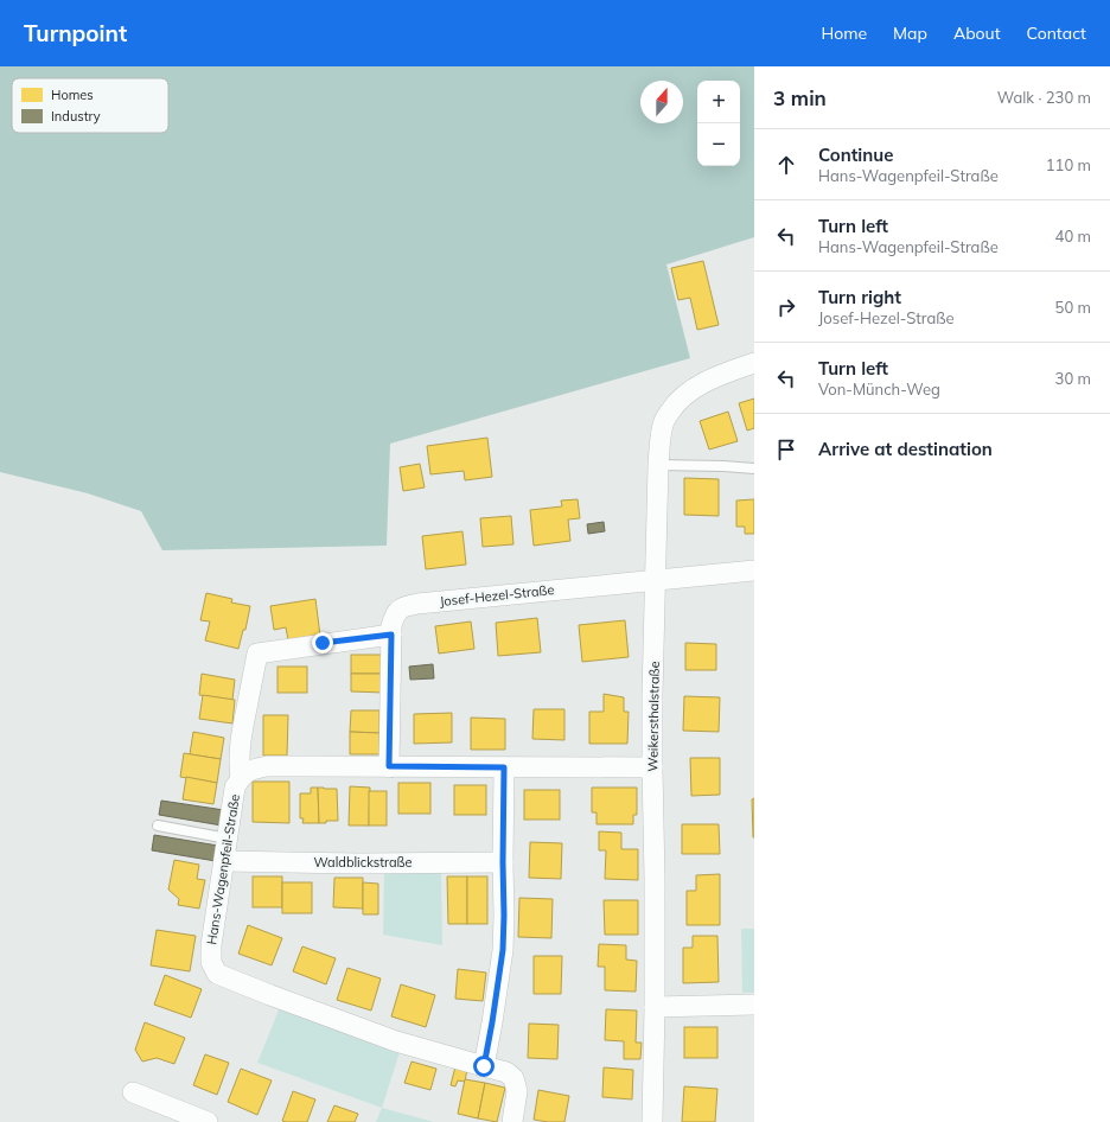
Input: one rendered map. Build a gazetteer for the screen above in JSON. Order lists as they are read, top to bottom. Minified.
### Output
{"streets":{"street":["Josef-Hezel-Straße","Weikersthalstraße","Waldblickstraße","Hans-Wagenpfeil-Straße"]},"crossings":[["Josef-Hezel-Straße","Weikersthalstraße"],["Josef-Hezel-Straße","Hans-Wagenpfeil-Straße"],["Weikersthalstraße","Hans-Wagenpfeil-Straße"],["Waldblickstraße","Hans-Wagenpfeil-Straße"]],"legend":["Homes","Industry"],"north":"top","page":{"header":"Turnpoint","nav":["Home","Map","About","Contact"],"heading":["3 min","Walk · 230 m"],"map_buttons":["+","−"],"list":[["Continue","Hans-Wagenpfeil-Straße","110 m"],["Turn left","Hans-Wagenpfeil-Straße","40 m"],["Turn right","Josef-Hezel-Straße","50 m"],["Turn left","Von-Münch-Weg","30 m"],"Arrive at destination"]}}
